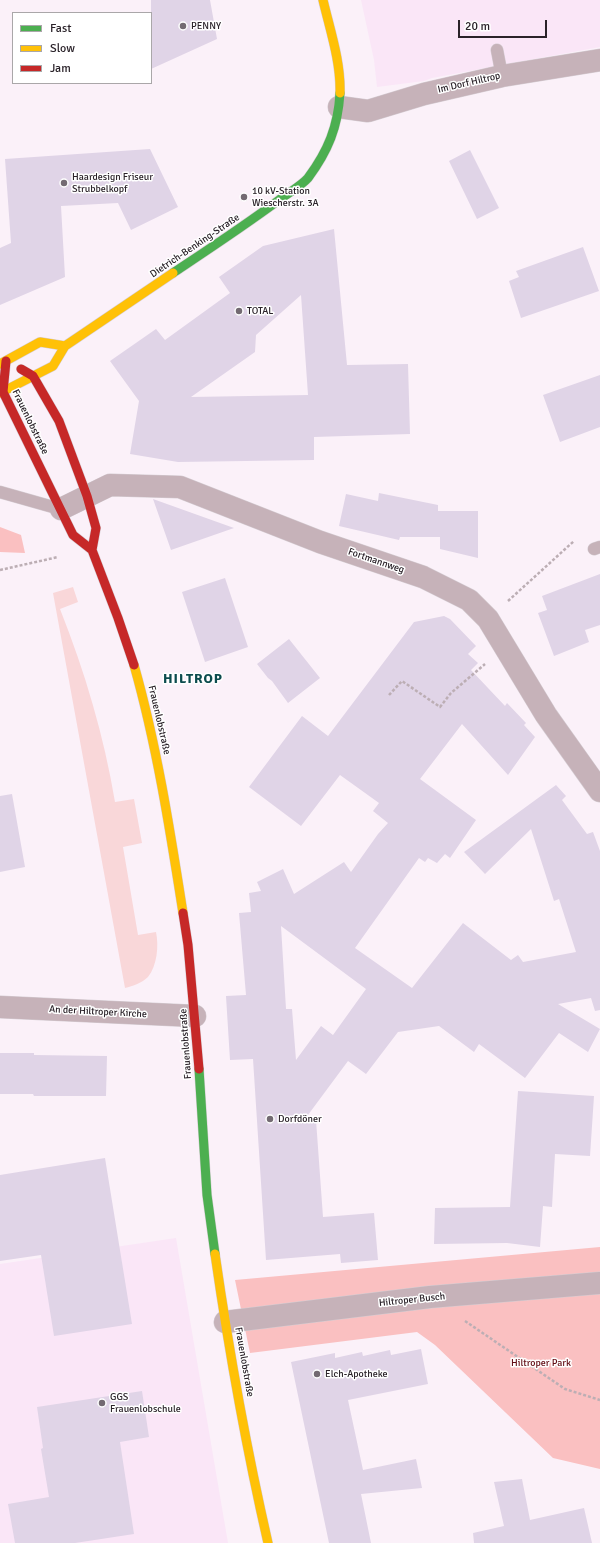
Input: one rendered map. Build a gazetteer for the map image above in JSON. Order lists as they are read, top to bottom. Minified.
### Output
{"streets":{"street":["Im Dorf Hiltrop","Dietrich-Benking-Straße","Frauenlobstraße","Fortmannweg","An der Hiltroper Kirche","Hiltroper Busch"]},"crossings":[["Im Dorf Hiltrop","Dietrich-Benking-Straße"],["Dietrich-Benking-Straße","Frauenlobstraße"],["Frauenlobstraße","Fortmannweg"],["Frauenlobstraße","An der Hiltroper Kirche"],["Frauenlobstraße","Hiltroper Busch"]],"districts":["HILTROP"],"parks":["Hiltroper Park"],"places":["PENNY","Haardesign Friseur Strubbelkopf","10 kV-Station Wiescherstr. 3A","TOTAL","Dorfdöner","Elch-Apotheke","GGS Frauenlobschule"],"legend":["Fast","Slow","Jam"],"scale_bar":"20 m"}
